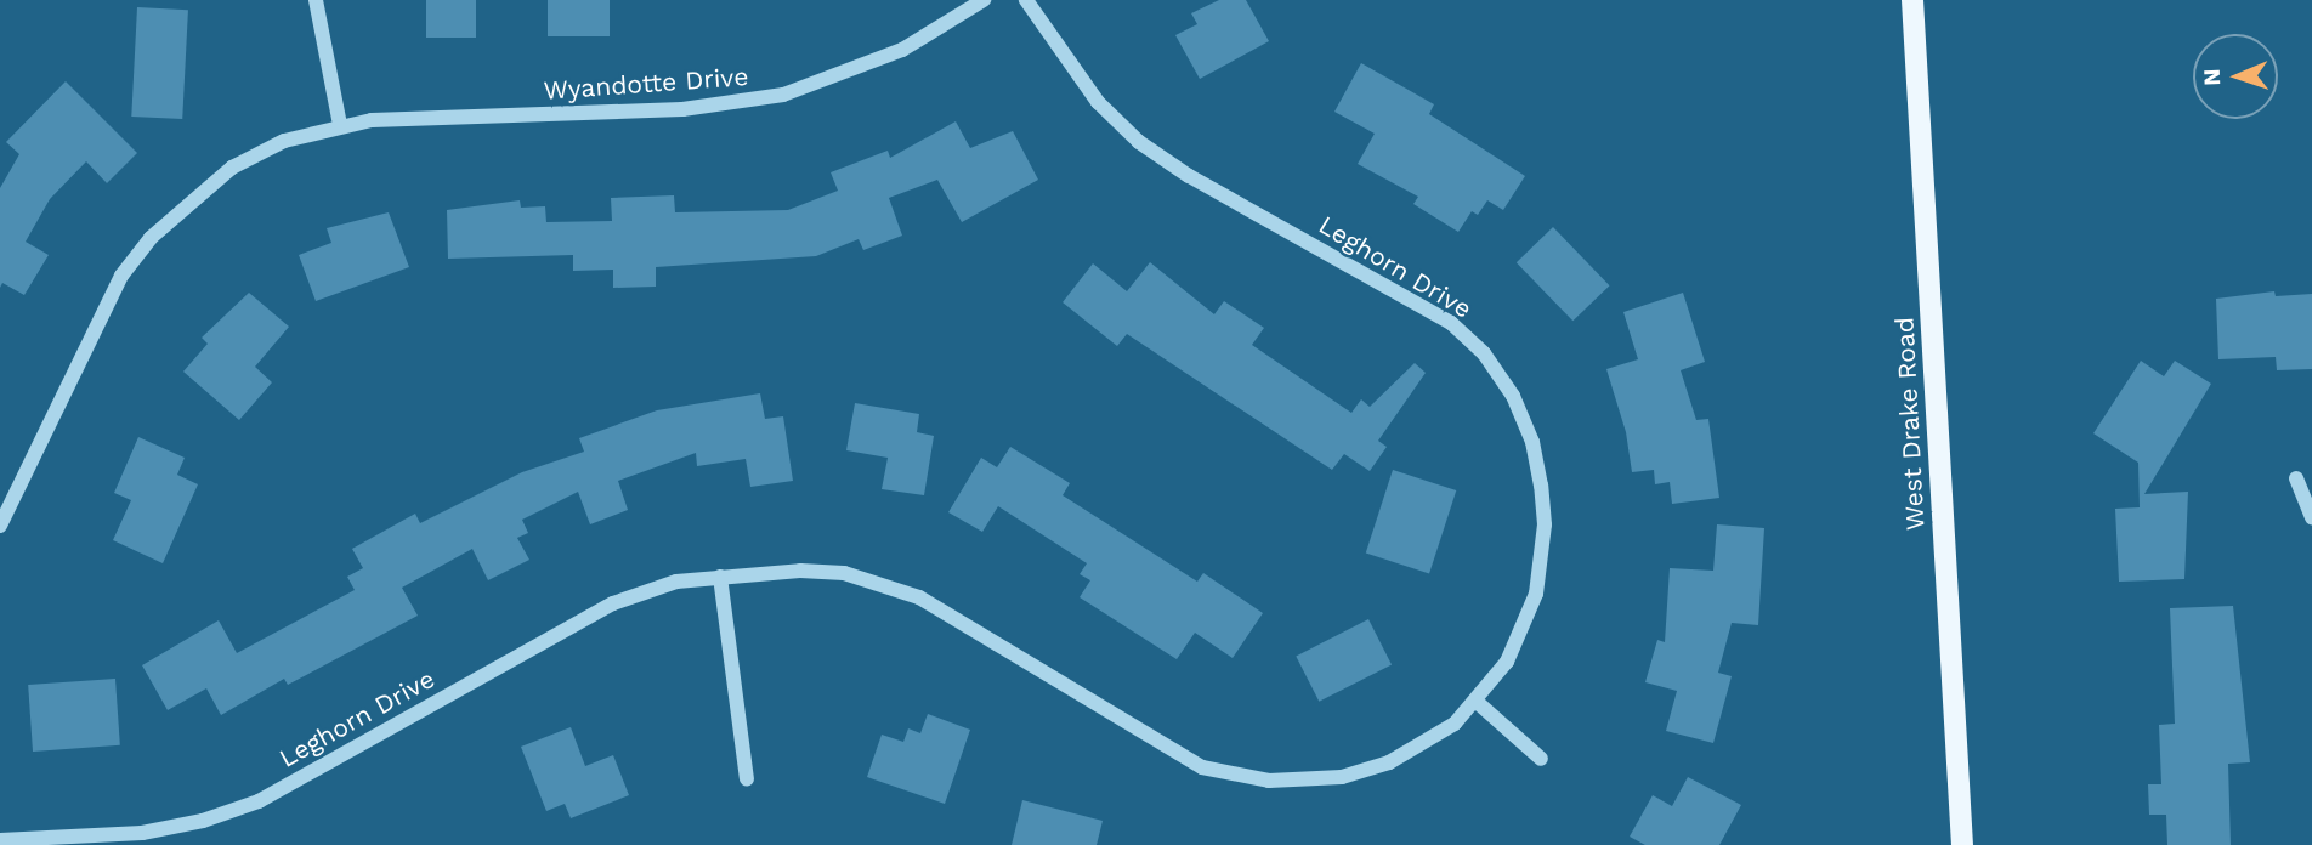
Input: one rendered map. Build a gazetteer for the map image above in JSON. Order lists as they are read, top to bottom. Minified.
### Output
{"streets":{"main road":["West Drake Road"],"street":["Wyandotte Drive","Leghorn Drive"]},"north":"left"}
